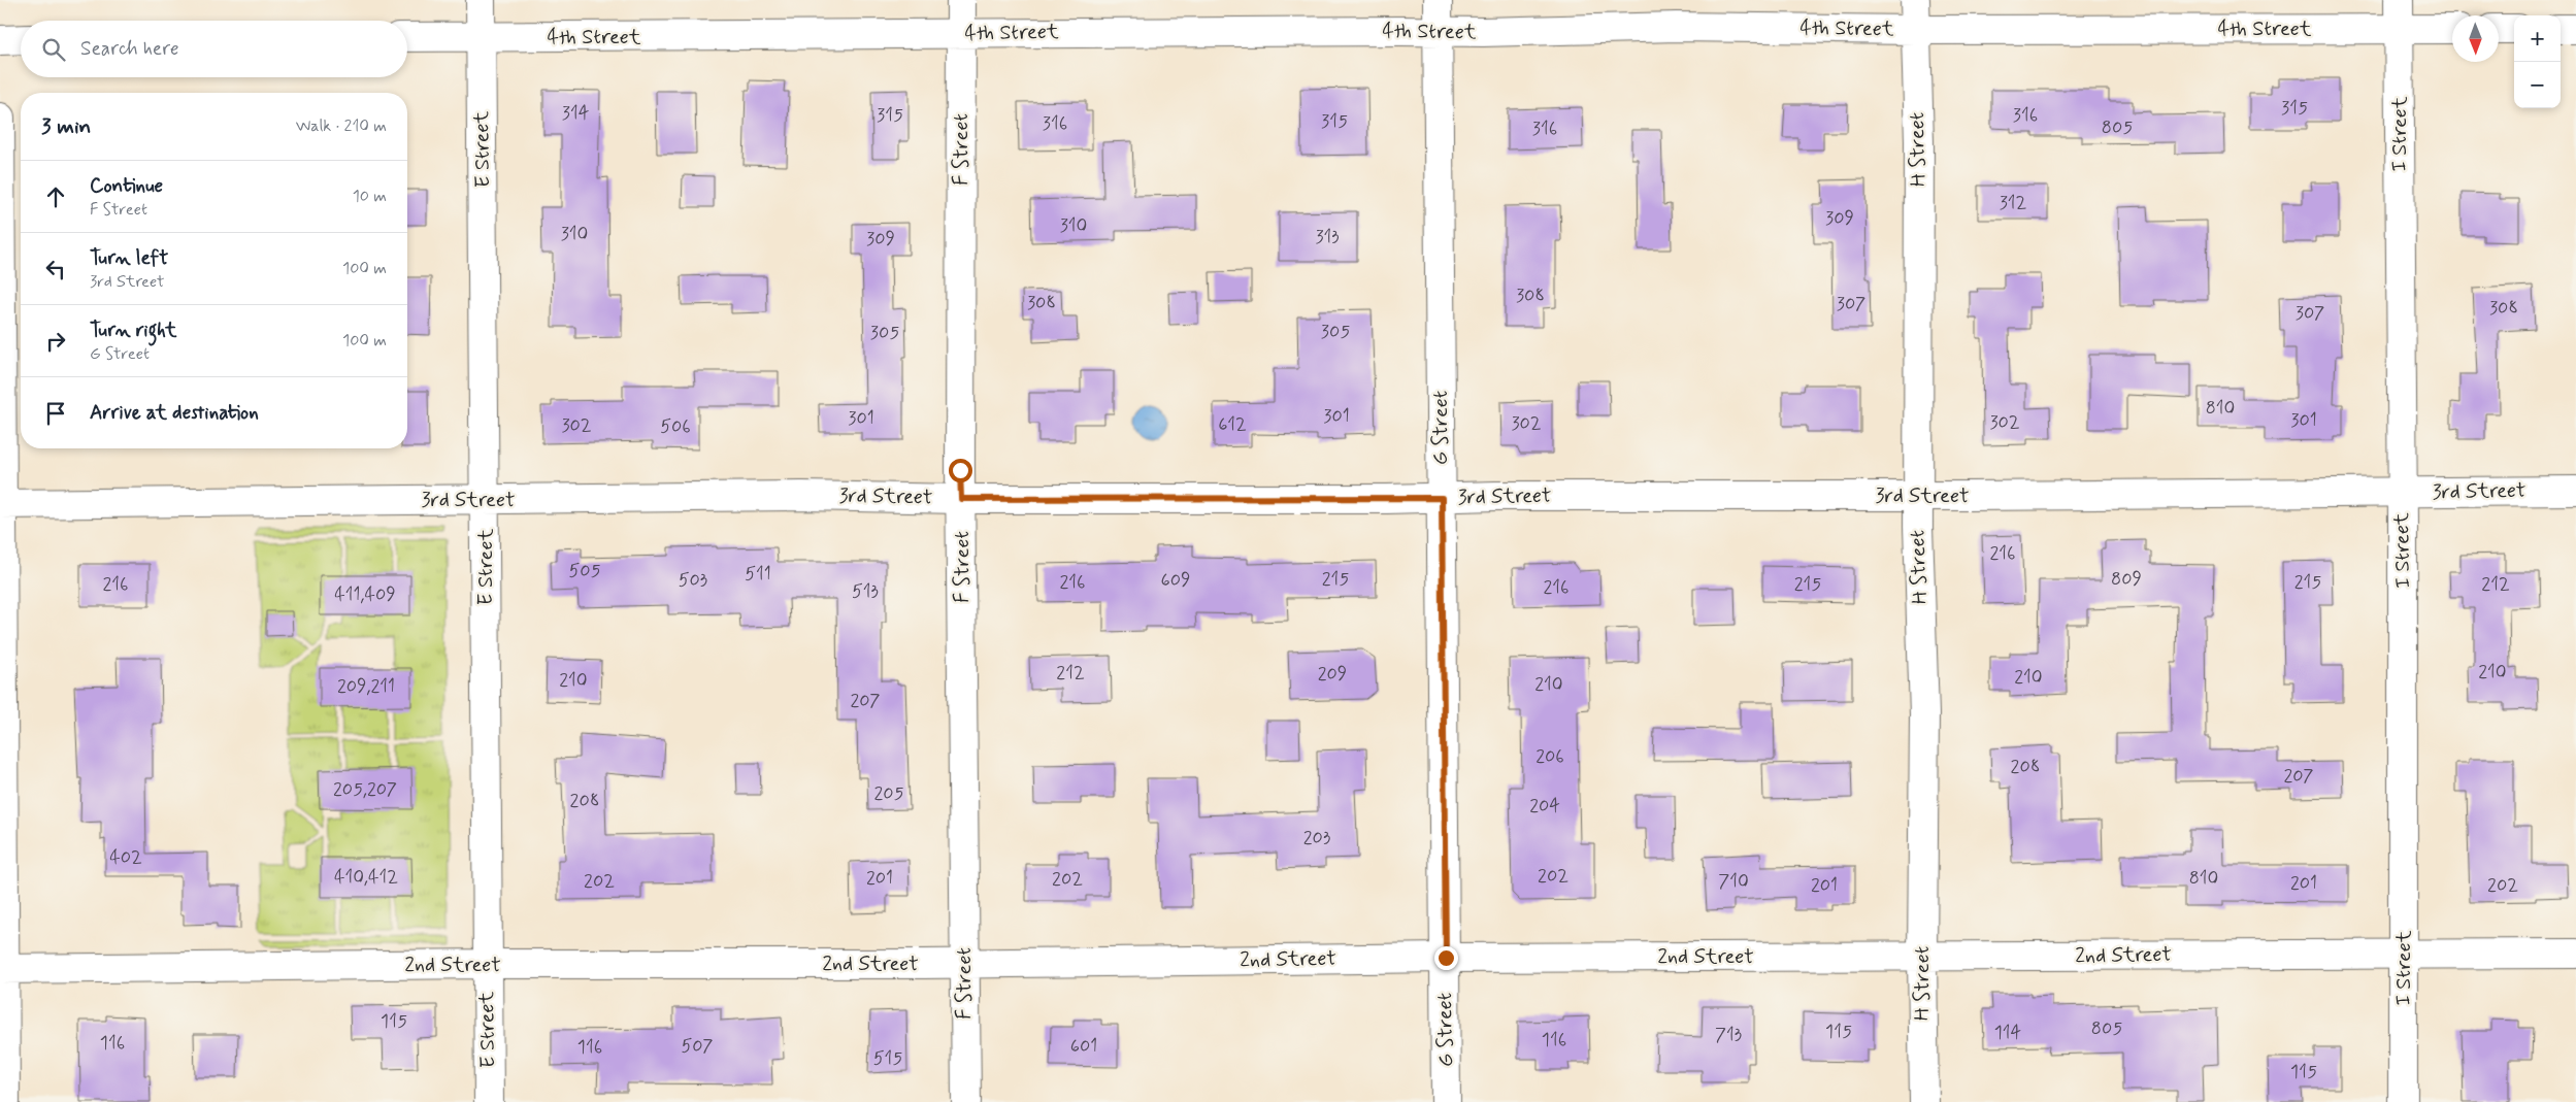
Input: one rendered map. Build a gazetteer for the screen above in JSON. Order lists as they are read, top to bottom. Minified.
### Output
{"streets":{"street":["4th Street","I Street","E Street","F Street","H Street","G Street","3rd Street","2nd Street"]},"crossings":[["4th Street","I Street"],["4th Street","E Street"],["4th Street","F Street"],["4th Street","H Street"],["4th Street","G Street"],["I Street","3rd Street"],["I Street","2nd Street"],["E Street","3rd Street"],["E Street","2nd Street"],["F Street","3rd Street"],["F Street","2nd Street"],["H Street","3rd Street"],["H Street","2nd Street"],["G Street","3rd Street"],["G Street","2nd Street"]],"house_numbers":["315","314","315","316","315","316","805","316","312","309","310","310","313","309","308","308","307","308","307","305","305","810","301","301","301","302","302","612","302","506","216","505","511","215","809","503","609","216","215","216","215","212","216","513","411,409","210","212","209","210","210","210","209,211","207","206","208","207","205,207","205","208","204","203","402","202","410,412","201","810","202","202","710","201","201","202","115","805","115","114","713","116","116","507","601","116","515","115"],"north":"bottom","page":{"map_buttons":["+","−"],"search":"Search here","heading":["3 min","Walk · 210 m"],"list":[["Continue","F Street","10 m"],["Turn left","3rd Street","100 m"],["Turn right","G Street","100 m"],"Arrive at destination"]}}
